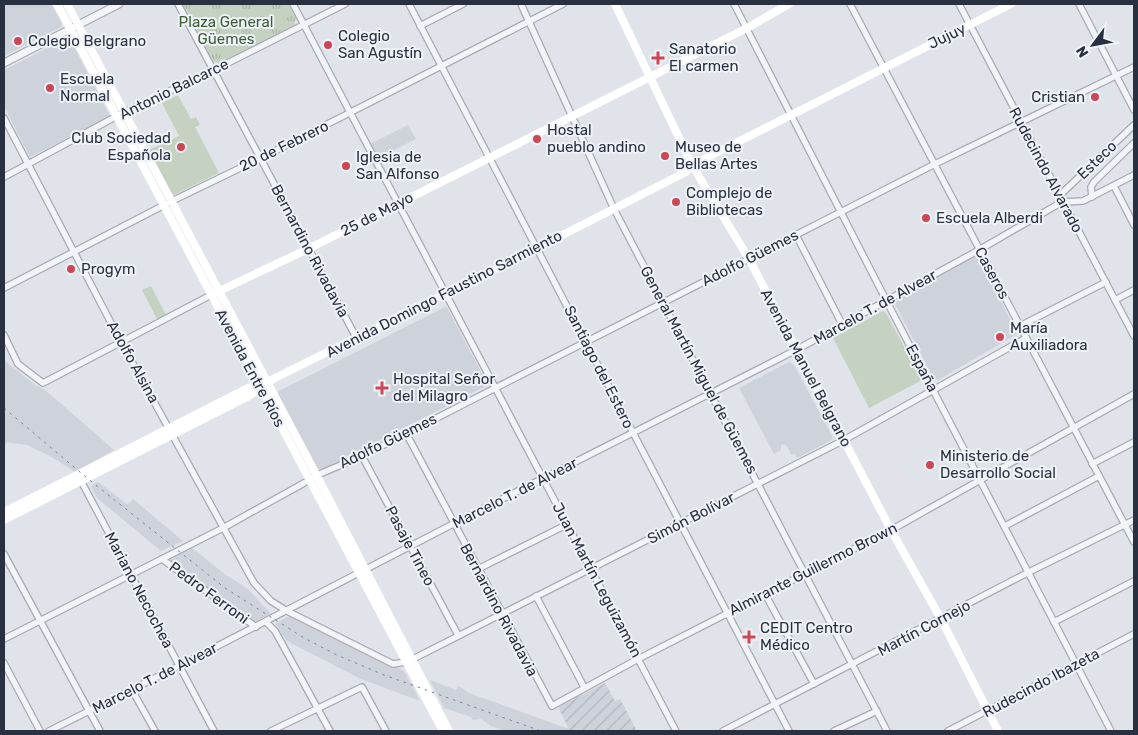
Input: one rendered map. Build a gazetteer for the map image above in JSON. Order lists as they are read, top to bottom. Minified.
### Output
{"streets":{"main road":["Jujuy","25 de Mayo","Avenida Domingo Faustino Sarmiento","Avenida Entre Ríos","Avenida Manuel Belgrano"],"street":["Antonio Balcarce","20 de Febrero","Esteco","Rudecindo Alvarado","Bernardino Rivadavia","Adolfo Güemes","Caseros","Marcelo T. de Alvear","Adolfo Alsina","Santiago del Estero","España","General Martín Miguel de Güemes","Simón Bolívar","Pasaje Tineo","Almirante Guillermo Brown","Juan Martín Leguizamón","Mariano Necochea","Pedro Ferroni","Martín Cornejo","Rudecindo Ibazeta"]},"crossings":[["Jujuy","Rudecindo Alvarado"],["Jujuy","Caseros"],["Jujuy","Avenida Domingo Faustino Sarmiento"],["Antonio Balcarce","Bernardino Rivadavia"],["Antonio Balcarce","Adolfo Alsina"],["Antonio Balcarce","Avenida Entre Ríos"],["Antonio Balcarce","Juan Martín Leguizamón"],["20 de Febrero","Bernardino Rivadavia"],["20 de Febrero","Adolfo Alsina"],["20 de Febrero","Santiago del Estero"],["20 de Febrero","Avenida Entre Ríos"],["20 de Febrero","General Martín Miguel de Güemes"],["20 de Febrero","Juan Martín Leguizamón"],["Esteco","Rudecindo Alvarado"],["Esteco","Marcelo T. de Alvear"],["Rudecindo Alvarado","Adolfo Güemes"],["Rudecindo Alvarado","Marcelo T. de Alvear"],["25 de Mayo","Bernardino Rivadavia"],["25 de Mayo","Adolfo Alsina"],["25 de Mayo","Santiago del Estero"],["25 de Mayo","Avenida Entre Ríos"],["25 de Mayo","Avenida Manuel Belgrano"],["25 de Mayo","España"],["25 de Mayo","General Martín Miguel de Güemes"],["25 de Mayo","Juan Martín Leguizamón"],["Bernardino Rivadavia","Adolfo Güemes"],["Bernardino Rivadavia","Avenida Domingo Faustino Sarmiento"],["Bernardino Rivadavia","Marcelo T. de Alvear"],["Bernardino Rivadavia","Simón Bolívar"],["Bernardino Rivadavia","Almirante Guillermo Brown"],["Adolfo Güemes","Caseros"],["Adolfo Güemes","Adolfo Alsina"],["Adolfo Güemes","Santiago del Estero"],["Adolfo Güemes","Avenida Entre Ríos"],["Adolfo Güemes","Avenida Manuel Belgrano"],["Adolfo Güemes","España"],["Adolfo Güemes","General Martín Miguel de Güemes"],["Adolfo Güemes","Pasaje Tineo"],["Adolfo Güemes","Juan Martín Leguizamón"],["Adolfo Güemes","Mariano Necochea"],["Adolfo Güemes","Pedro Ferroni"],["Caseros","Avenida Domingo Faustino Sarmiento"],["Caseros","Marcelo T. de Alvear"],["Caseros","Simón Bolívar"],["Caseros","Almirante Guillermo Brown"],["Caseros","Martín Cornejo"],["Avenida Domingo Faustino Sarmiento","Adolfo Alsina"],["Avenida Domingo Faustino Sarmiento","Santiago del Estero"],["Avenida Domingo Faustino Sarmiento","Avenida Entre Ríos"],["Avenida Domingo Faustino Sarmiento","Avenida Manuel Belgrano"],["Avenida Domingo Faustino Sarmiento","España"],["Avenida Domingo Faustino Sarmiento","General Martín Miguel de Güemes"],["Avenida Domingo Faustino Sarmiento","Juan Martín Leguizamón"],["Avenida Domingo Faustino Sarmiento","Mariano Necochea"],["Marcelo T. de Alvear","Adolfo Alsina"],["Marcelo T. de Alvear","Santiago del Estero"],["Marcelo T. de Alvear","Avenida Entre Ríos"],["Marcelo T. de Alvear","Avenida Manuel Belgrano"],["Marcelo T. de Alvear","España"],["Marcelo T. de Alvear","General Martín Miguel de Güemes"],["Marcelo T. de Alvear","Pasaje Tineo"],["Marcelo T. de Alvear","Juan Martín Leguizamón"],["Marcelo T. de Alvear","Mariano Necochea"],["Marcelo T. de Alvear","Pedro Ferroni"],["Adolfo Alsina","Avenida Entre Ríos"],["Adolfo Alsina","Simón Bolívar"],["Santiago del Estero","Simón Bolívar"],["Santiago del Estero","Almirante Guillermo Brown"],["Santiago del Estero","Martín Cornejo"],["Avenida Entre Ríos","Simón Bolívar"],["Avenida Manuel Belgrano","Simón Bolívar"],["Avenida Manuel Belgrano","Almirante Guillermo Brown"],["Avenida Manuel Belgrano","Martín Cornejo"],["Avenida Manuel Belgrano","Rudecindo Ibazeta"],["España","Simón Bolívar"],["España","Almirante Guillermo Brown"],["España","Martín Cornejo"],["España","Rudecindo Ibazeta"],["General Martín Miguel de Güemes","Simón Bolívar"],["General Martín Miguel de Güemes","Almirante Guillermo Brown"],["General Martín Miguel de Güemes","Martín Cornejo"],["Simón Bolívar","Pasaje Tineo"],["Simón Bolívar","Juan Martín Leguizamón"],["Almirante Guillermo Brown","Juan Martín Leguizamón"]],"parks":["Plaza General Güemes"],"places":{"other":["Colegio Belgrano","Colegio San Agustín","Escuela Normal","Cristian","Hostal pueblo andino","Club Sociedad Española","Museo de Bellas Artes","Iglesia de San Alfonso","Complejo de Bibliotecas","Escuela Alberdi","Progym","María Auxiliadora","Ministerio de Desarrollo Social"],"health":["Sanatorio El carmen","Hospital Señor del Milagro","CEDIT Centro Médico"]},"north":"bottom left"}
